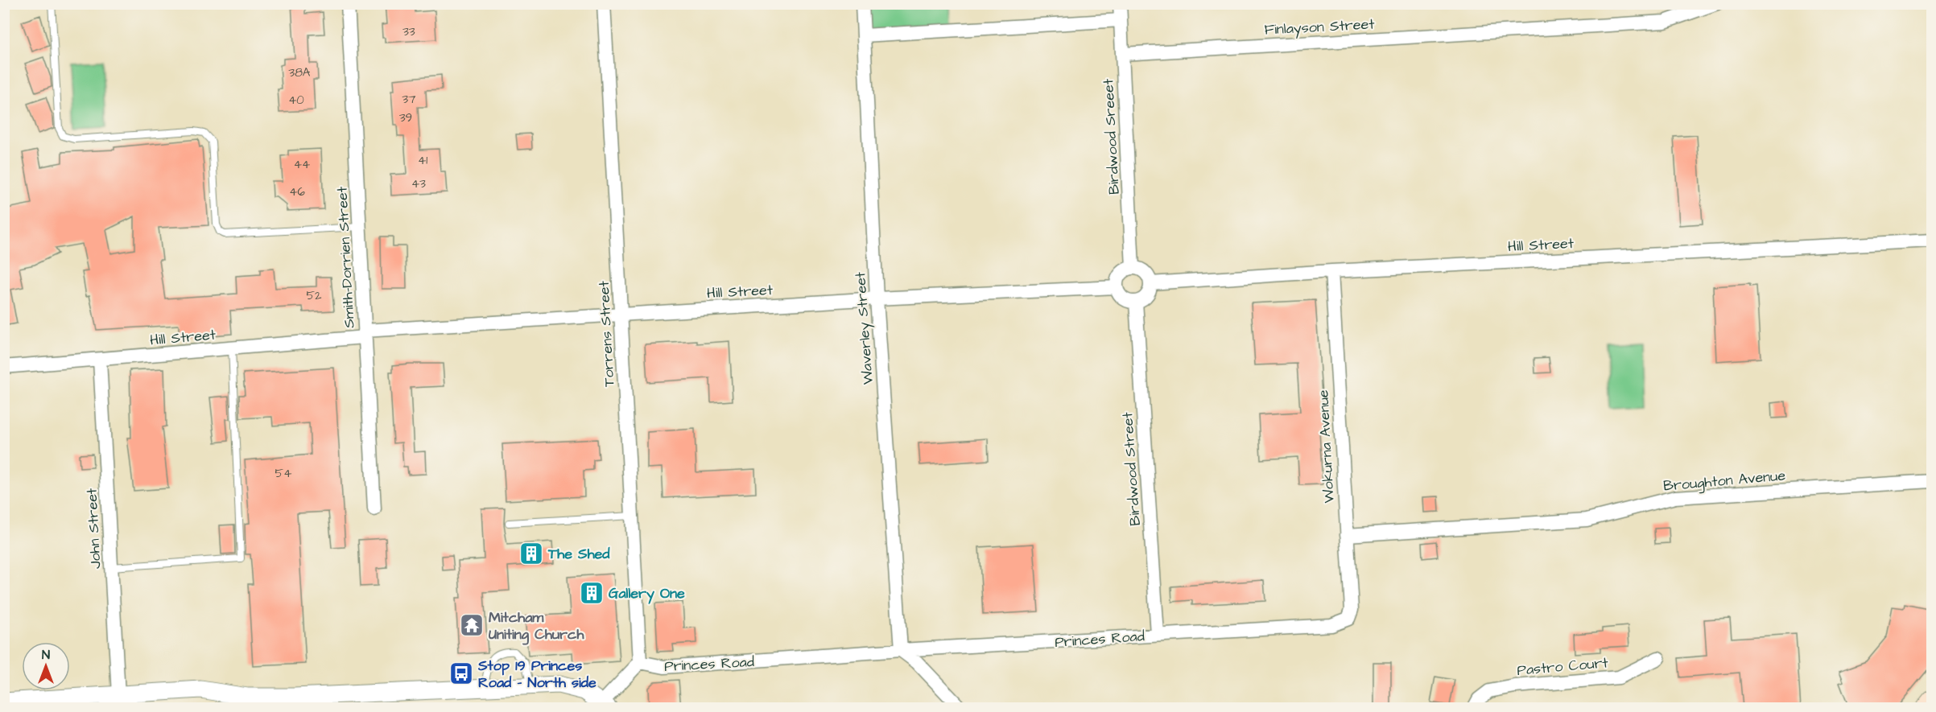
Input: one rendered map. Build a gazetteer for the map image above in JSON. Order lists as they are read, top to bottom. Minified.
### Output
{"streets":{"street":["Finlayson Street","Birdwood Sreeet","Hill Street","Smith-Dorrien Street","Waverley Street","Torrens Street","Wokurna Avenue","Birdwood Street","Broughton Avenue","John Street","Princes Road","Pastro Court"]},"crossings":[["Finlayson Street","Birdwood Sreeet"],["Birdwood Sreeet","Hill Street"],["Birdwood Sreeet","Birdwood Street"],["Hill Street","Smith-Dorrien Street"],["Hill Street","Waverley Street"],["Hill Street","Torrens Street"],["Hill Street","Wokurna Avenue"],["Hill Street","Birdwood Street"],["Hill Street","John Street"],["Waverley Street","Princes Road"],["Torrens Street","Princes Road"],["Wokurna Avenue","Broughton Avenue"],["Wokurna Avenue","Princes Road"],["Birdwood Street","Princes Road"]],"places":{"building":["The Shed","Gallery One"],"temple":["Mitcham Uniting Church"],"bus stop":["Stop 19 Princes Road - North side"]},"house_numbers":["33","38A","37","40","39","41","44","43","46","52","54"],"north":"top"}
